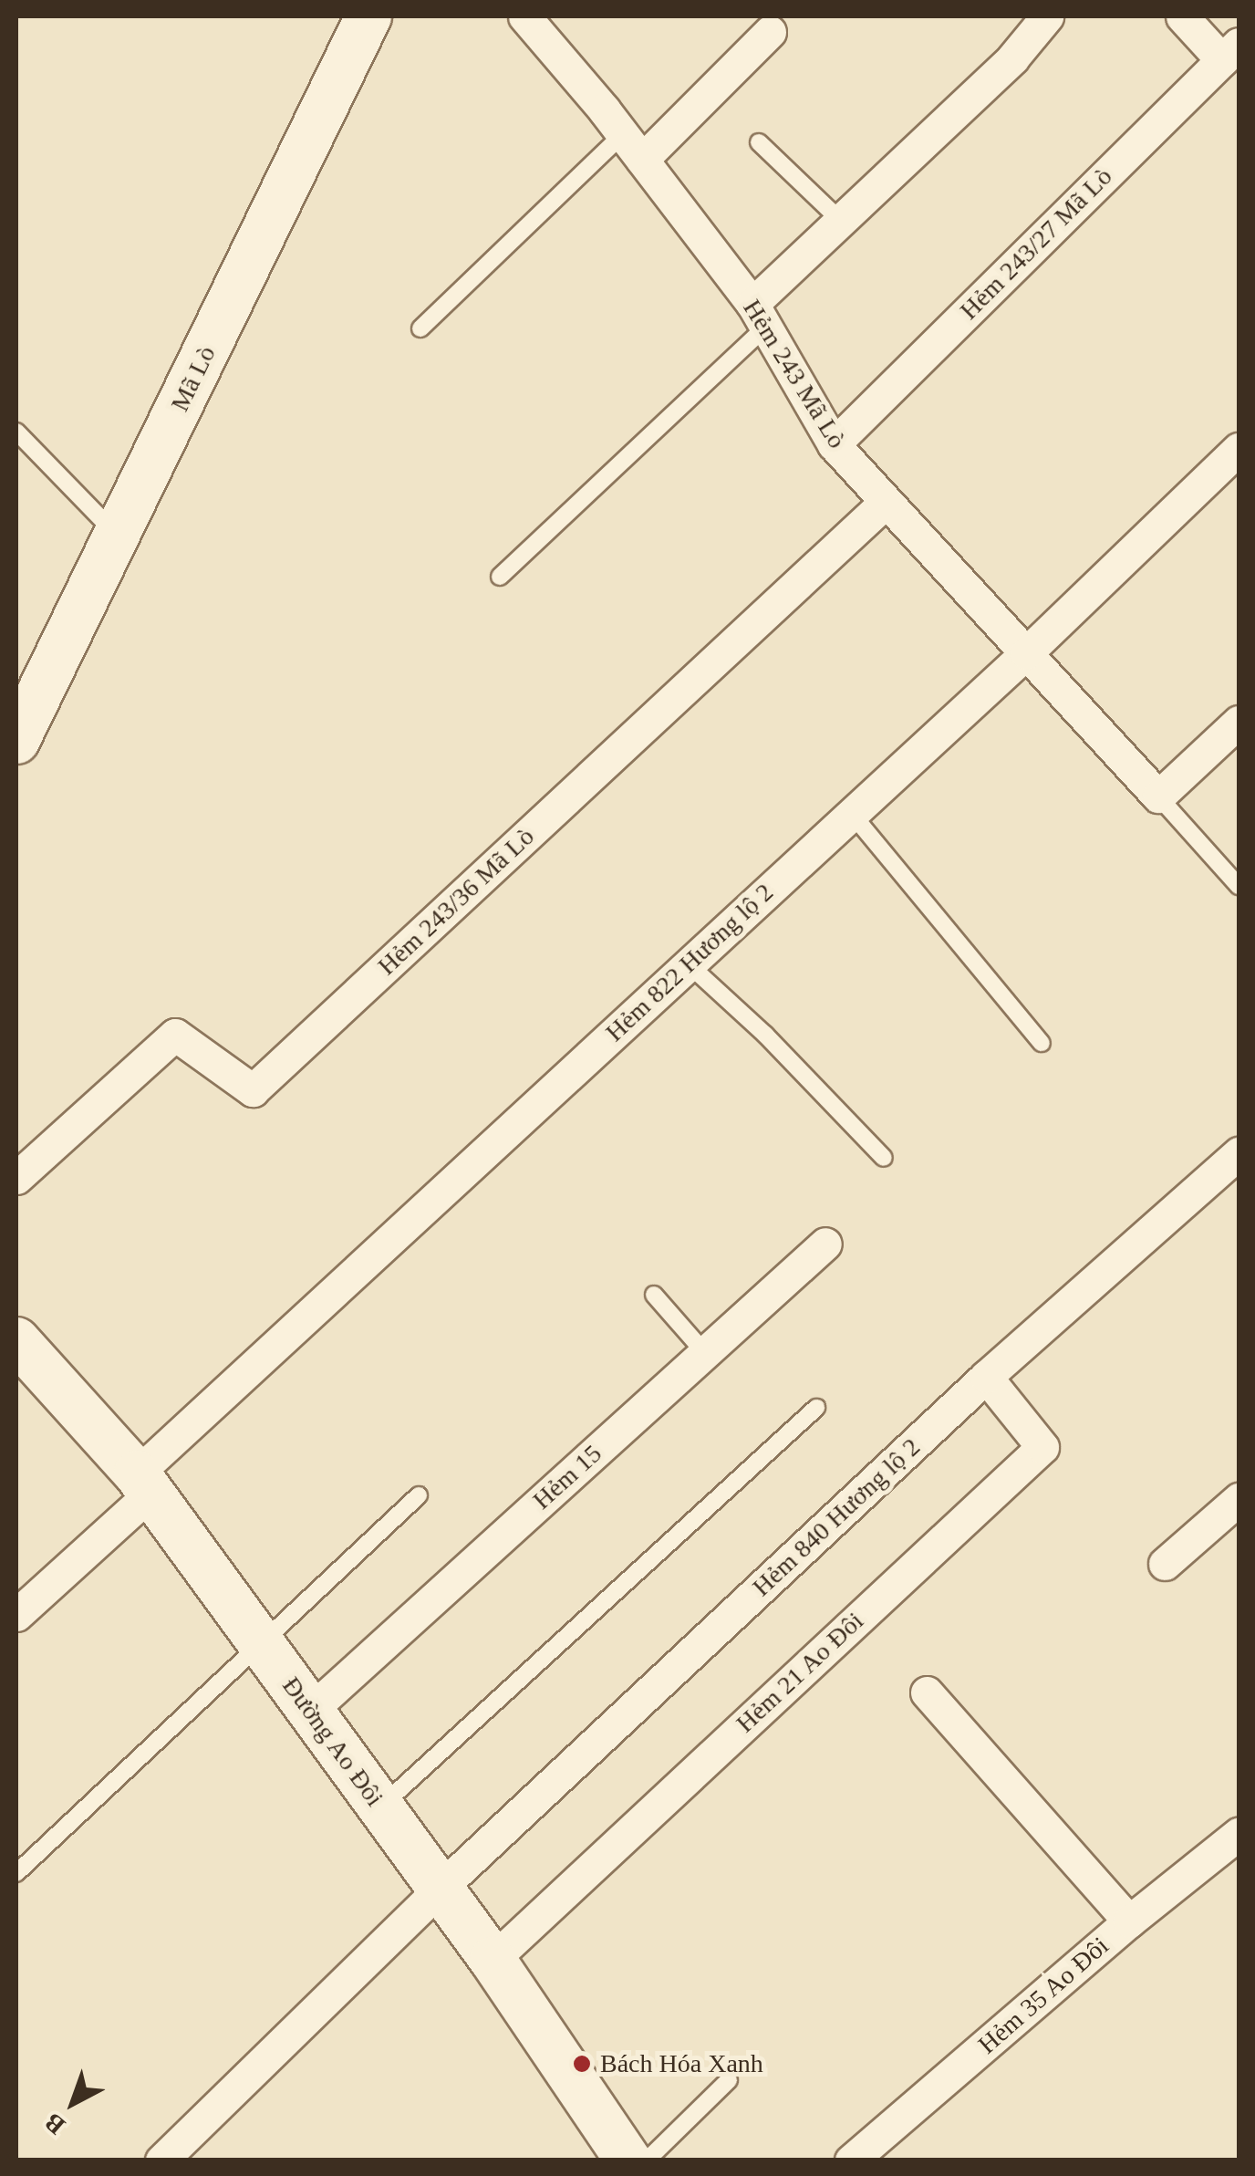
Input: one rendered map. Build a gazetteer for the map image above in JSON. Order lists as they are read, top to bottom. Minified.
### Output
{"streets":{"street":["Hẻm 243/27 Mã Lò","Hẻm 243 Mã Lò","Mã Lò","Hẻm 243/36 Mã Lò","Hẻm 822 Hương lộ 2","Hẻm 15","Hẻm 840 Hương lộ 2","Hẻm 21 Ao Đôi","Đường Ao Đôi","Hẻm 35 Ao Đôi"]},"crossings":[["Hẻm 243/27 Mã Lò","Hẻm 243 Mã Lò"],["Hẻm 243 Mã Lò","Hẻm 243/36 Mã Lò"],["Hẻm 243 Mã Lò","Hẻm 822 Hương lộ 2"],["Hẻm 822 Hương lộ 2","Đường Ao Đôi"],["Hẻm 15","Đường Ao Đôi"],["Hẻm 840 Hương lộ 2","Hẻm 21 Ao Đôi"],["Hẻm 840 Hương lộ 2","Đường Ao Đôi"],["Hẻm 21 Ao Đôi","Đường Ao Đôi"]],"places":["Bách Hóa Xanh"],"north":"bottom left"}
